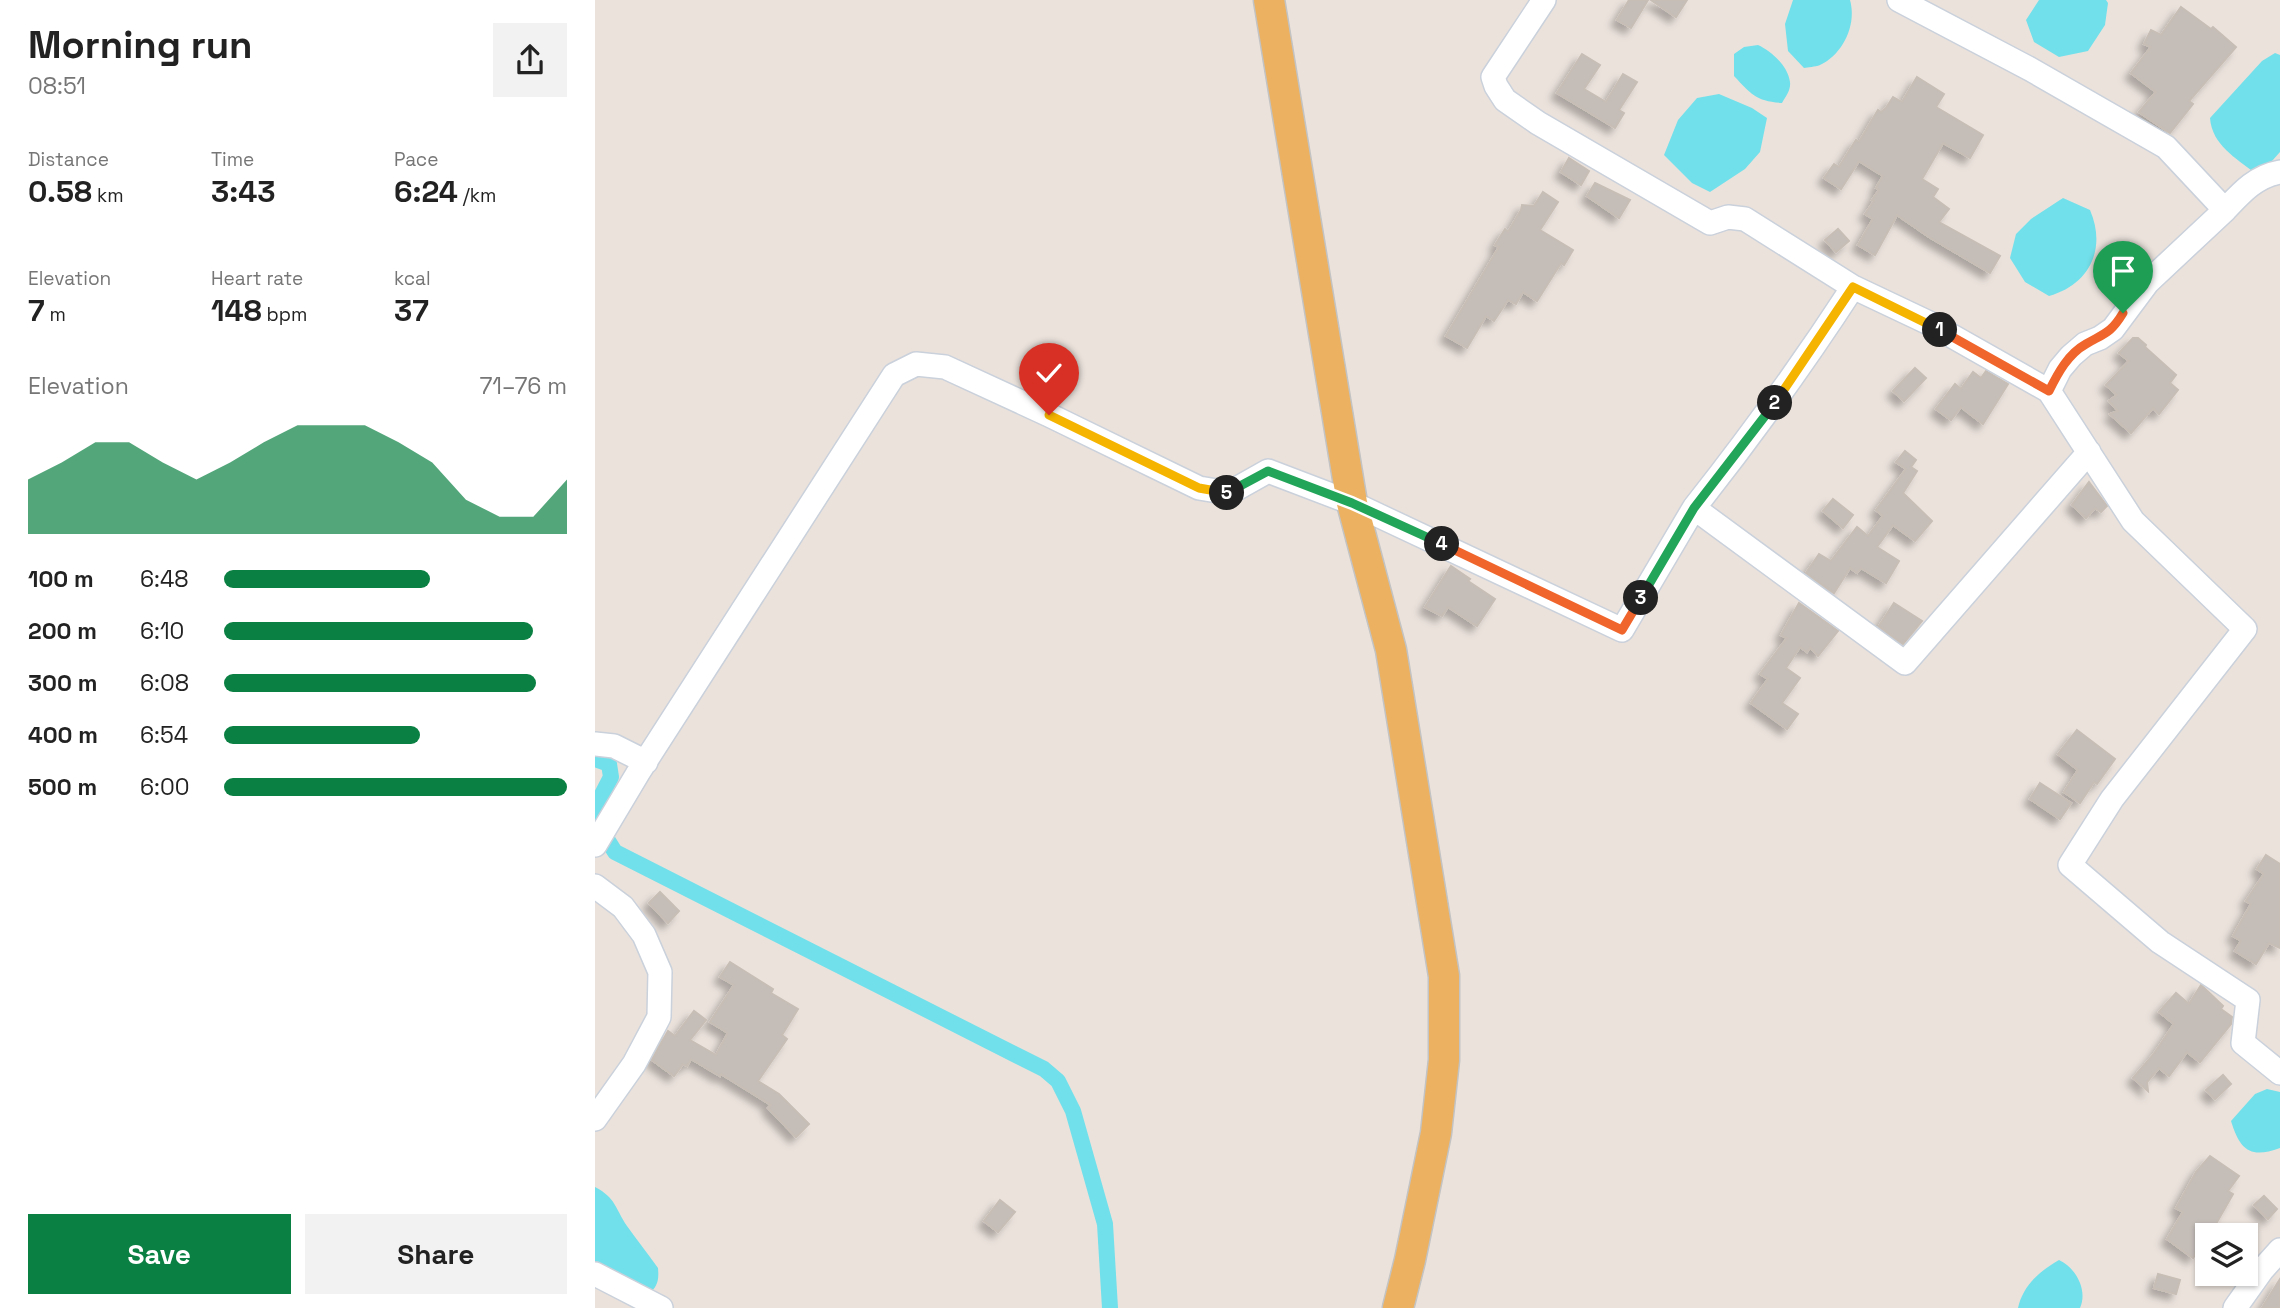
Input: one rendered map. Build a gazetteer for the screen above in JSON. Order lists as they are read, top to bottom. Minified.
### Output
{"page":{"heading":["Morning run","08:51"],"stats":[["Distance","0.58 km"],["Time","3:43"],["Pace","6:24 /km"],["Elevation","7 m"],["Heart rate","148 bpm"],["kcal","37"]],"pins":["1","2","5","4","3"],"chart":["Elevation","71–76 m"],"list":[{"name":"100 m","note":"6:48"},{"name":"200 m","note":"6:10"},{"name":"300 m","note":"6:08"},{"name":"400 m","note":"6:54"},{"name":"500 m","note":"6:00"}],"buttons":["Save","Share"]}}
